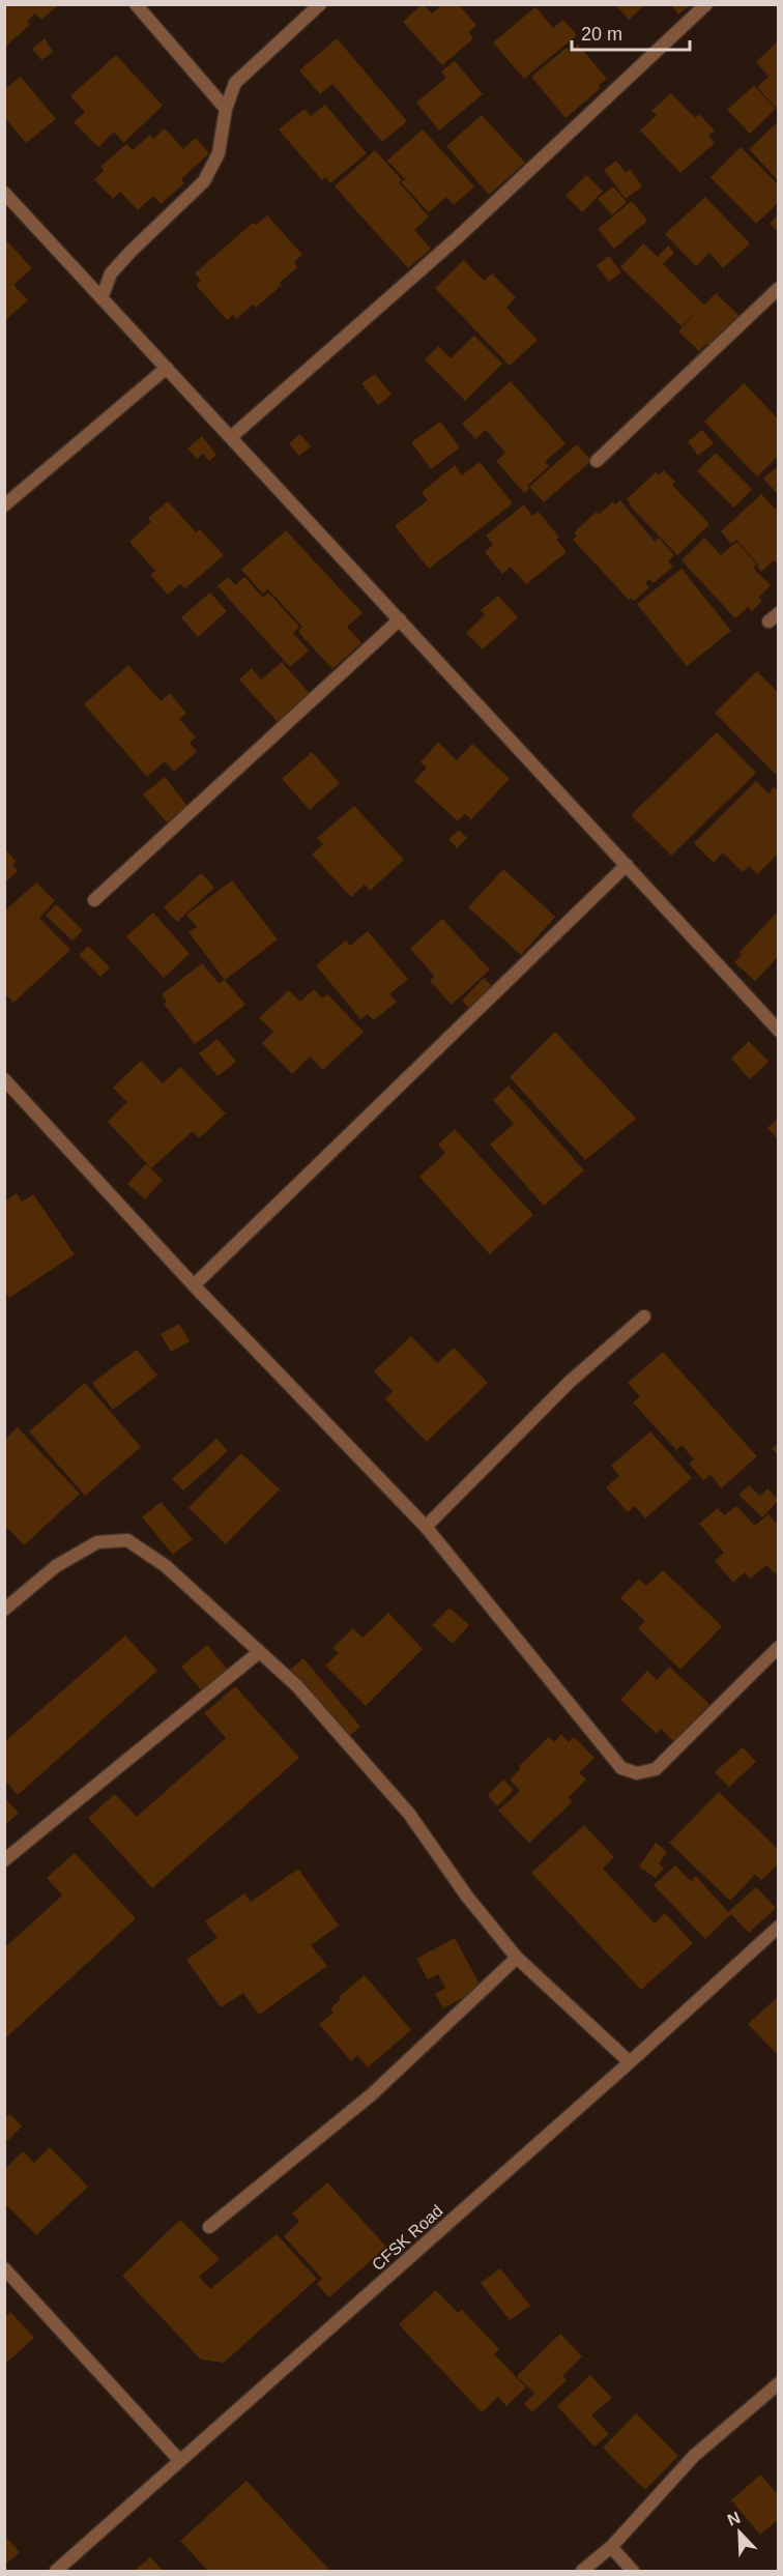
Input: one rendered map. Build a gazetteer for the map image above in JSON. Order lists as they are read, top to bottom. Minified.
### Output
{"streets":{"street":["CFSK Road"]},"scale_bar":"20 m","north":"top left"}
